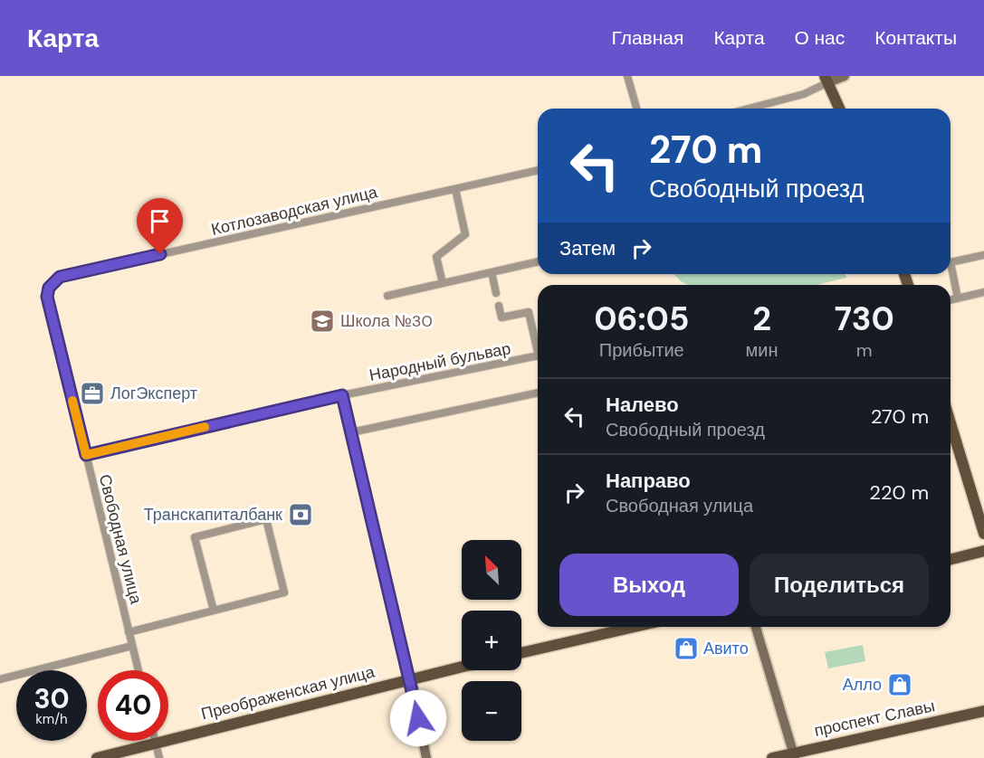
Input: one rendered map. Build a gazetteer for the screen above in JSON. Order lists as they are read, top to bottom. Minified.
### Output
{"streets":{"main road":["Преображенская улица","проспект Славы"],"street":["Котлозаводская улица","Народный бульвар","Свободная улица"]},"crossings":[["Котлозаводская улица","Свободная улица"],["Народный бульвар","Свободная улица"]],"places":{"school or university":["Школа №30"],"office":["ЛогЭксперт"],"bank":["Транскапиталбанк"],"shop":["Авито","Алло"]},"north":"top left","page":{"header":"Карта","nav":["Главная","Карта","О нас","Контакты"],"turn":["270 m","Свободный проезд"],"then":"Затем","eta":["06:05","Прибытие","2","мин","730","m"],"list":[{"name":"Налево","note":"Свободный проезд","value":"270 m"},{"name":"Направо","note":"Свободная улица","value":"220 m"}],"map_buttons":["+","−"],"buttons":["Выход","Поделиться"],"speed":"30 km/h","limit":"40"}}
